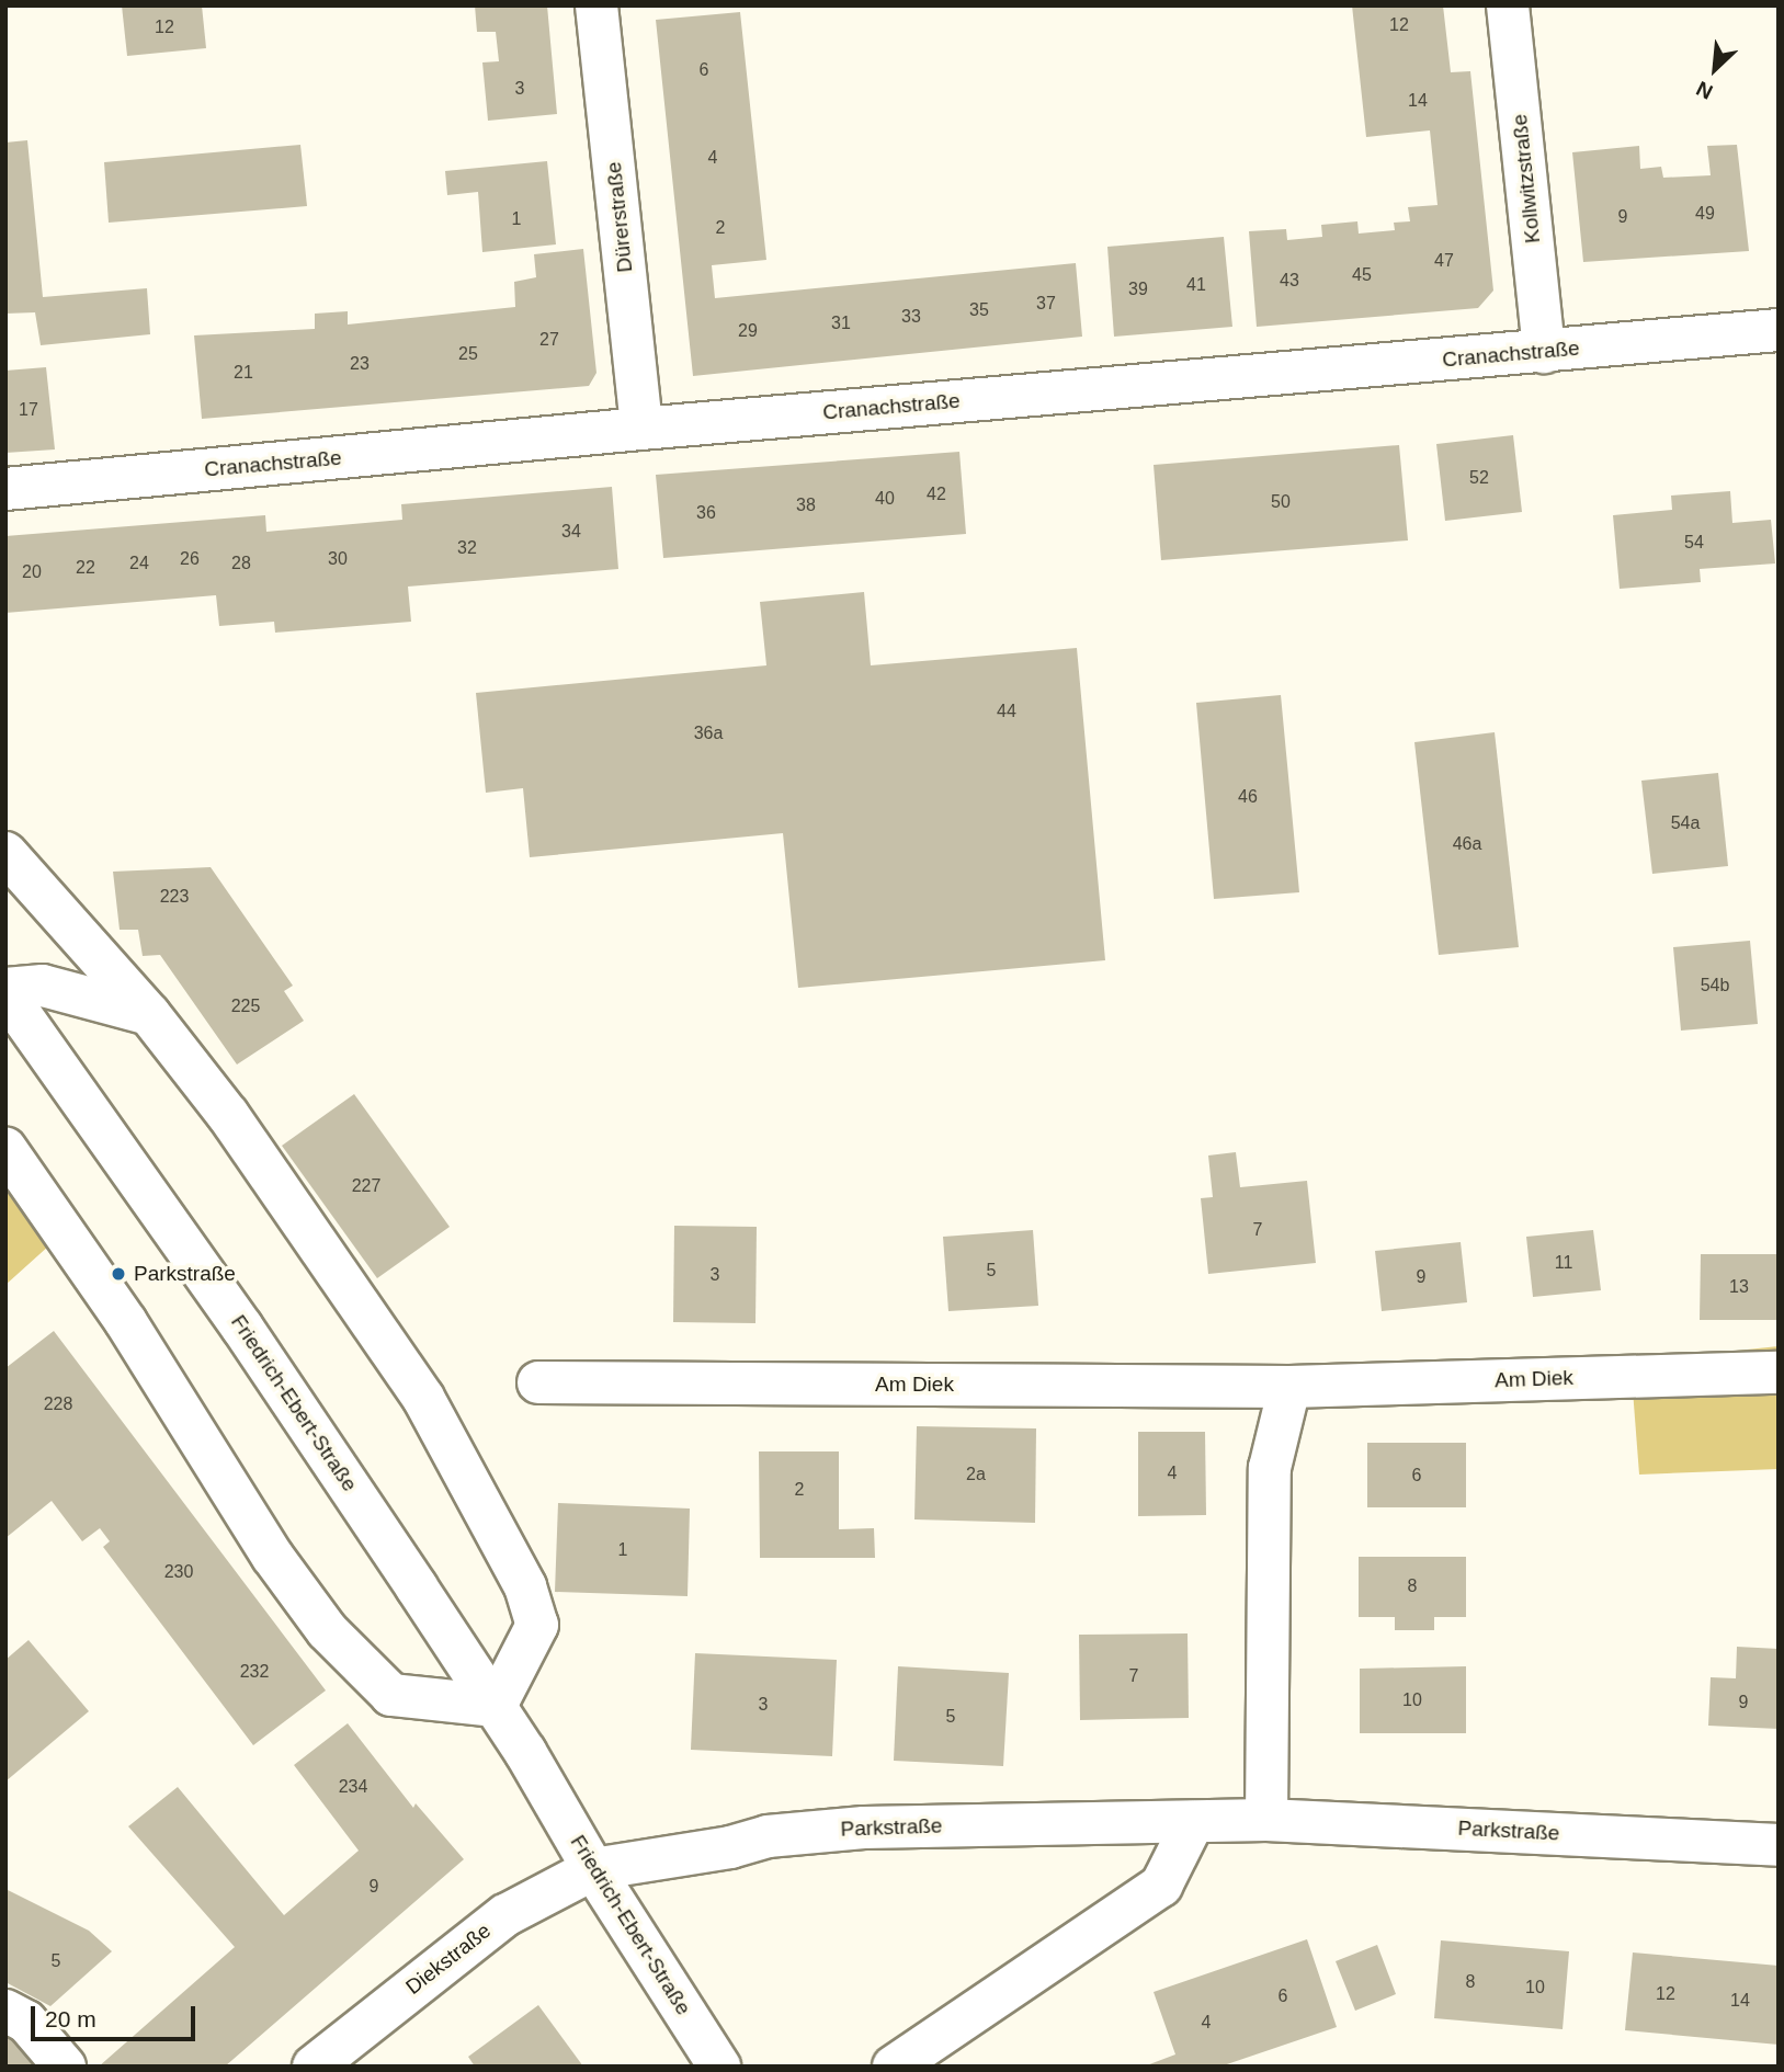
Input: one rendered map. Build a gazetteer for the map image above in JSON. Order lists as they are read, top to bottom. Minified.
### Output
{"streets":{"street":["Kollwitzstraße","Dürerstraße","Cranachstraße","Am Diek","Friedrich-Ebert-Straße","Parkstraße","Diekstraße"]},"crossings":[["Kollwitzstraße","Cranachstraße"],["Dürerstraße","Cranachstraße"],["Friedrich-Ebert-Straße","Parkstraße"],["Friedrich-Ebert-Straße","Diekstraße"],["Parkstraße","Diekstraße"]],"places":["Parkstraße"],"house_numbers":["12","12","6","3","14","4","49","9","1","2","47","45","43","41","39","37","35","33","31","29","27","25","23","21","17","52","42","40","50","38","36","34","54","32","26","30","24","28","22","20","44","36a","46","54a","46a","223","54b","225","227","7","11","5","3","9","13","228","4","2a","6","2","1","230","8","232","7","10","9","3","5","234","9","5","8","10","12","6","14","4"],"scale_bar":"20 m","north":"bottom left"}
